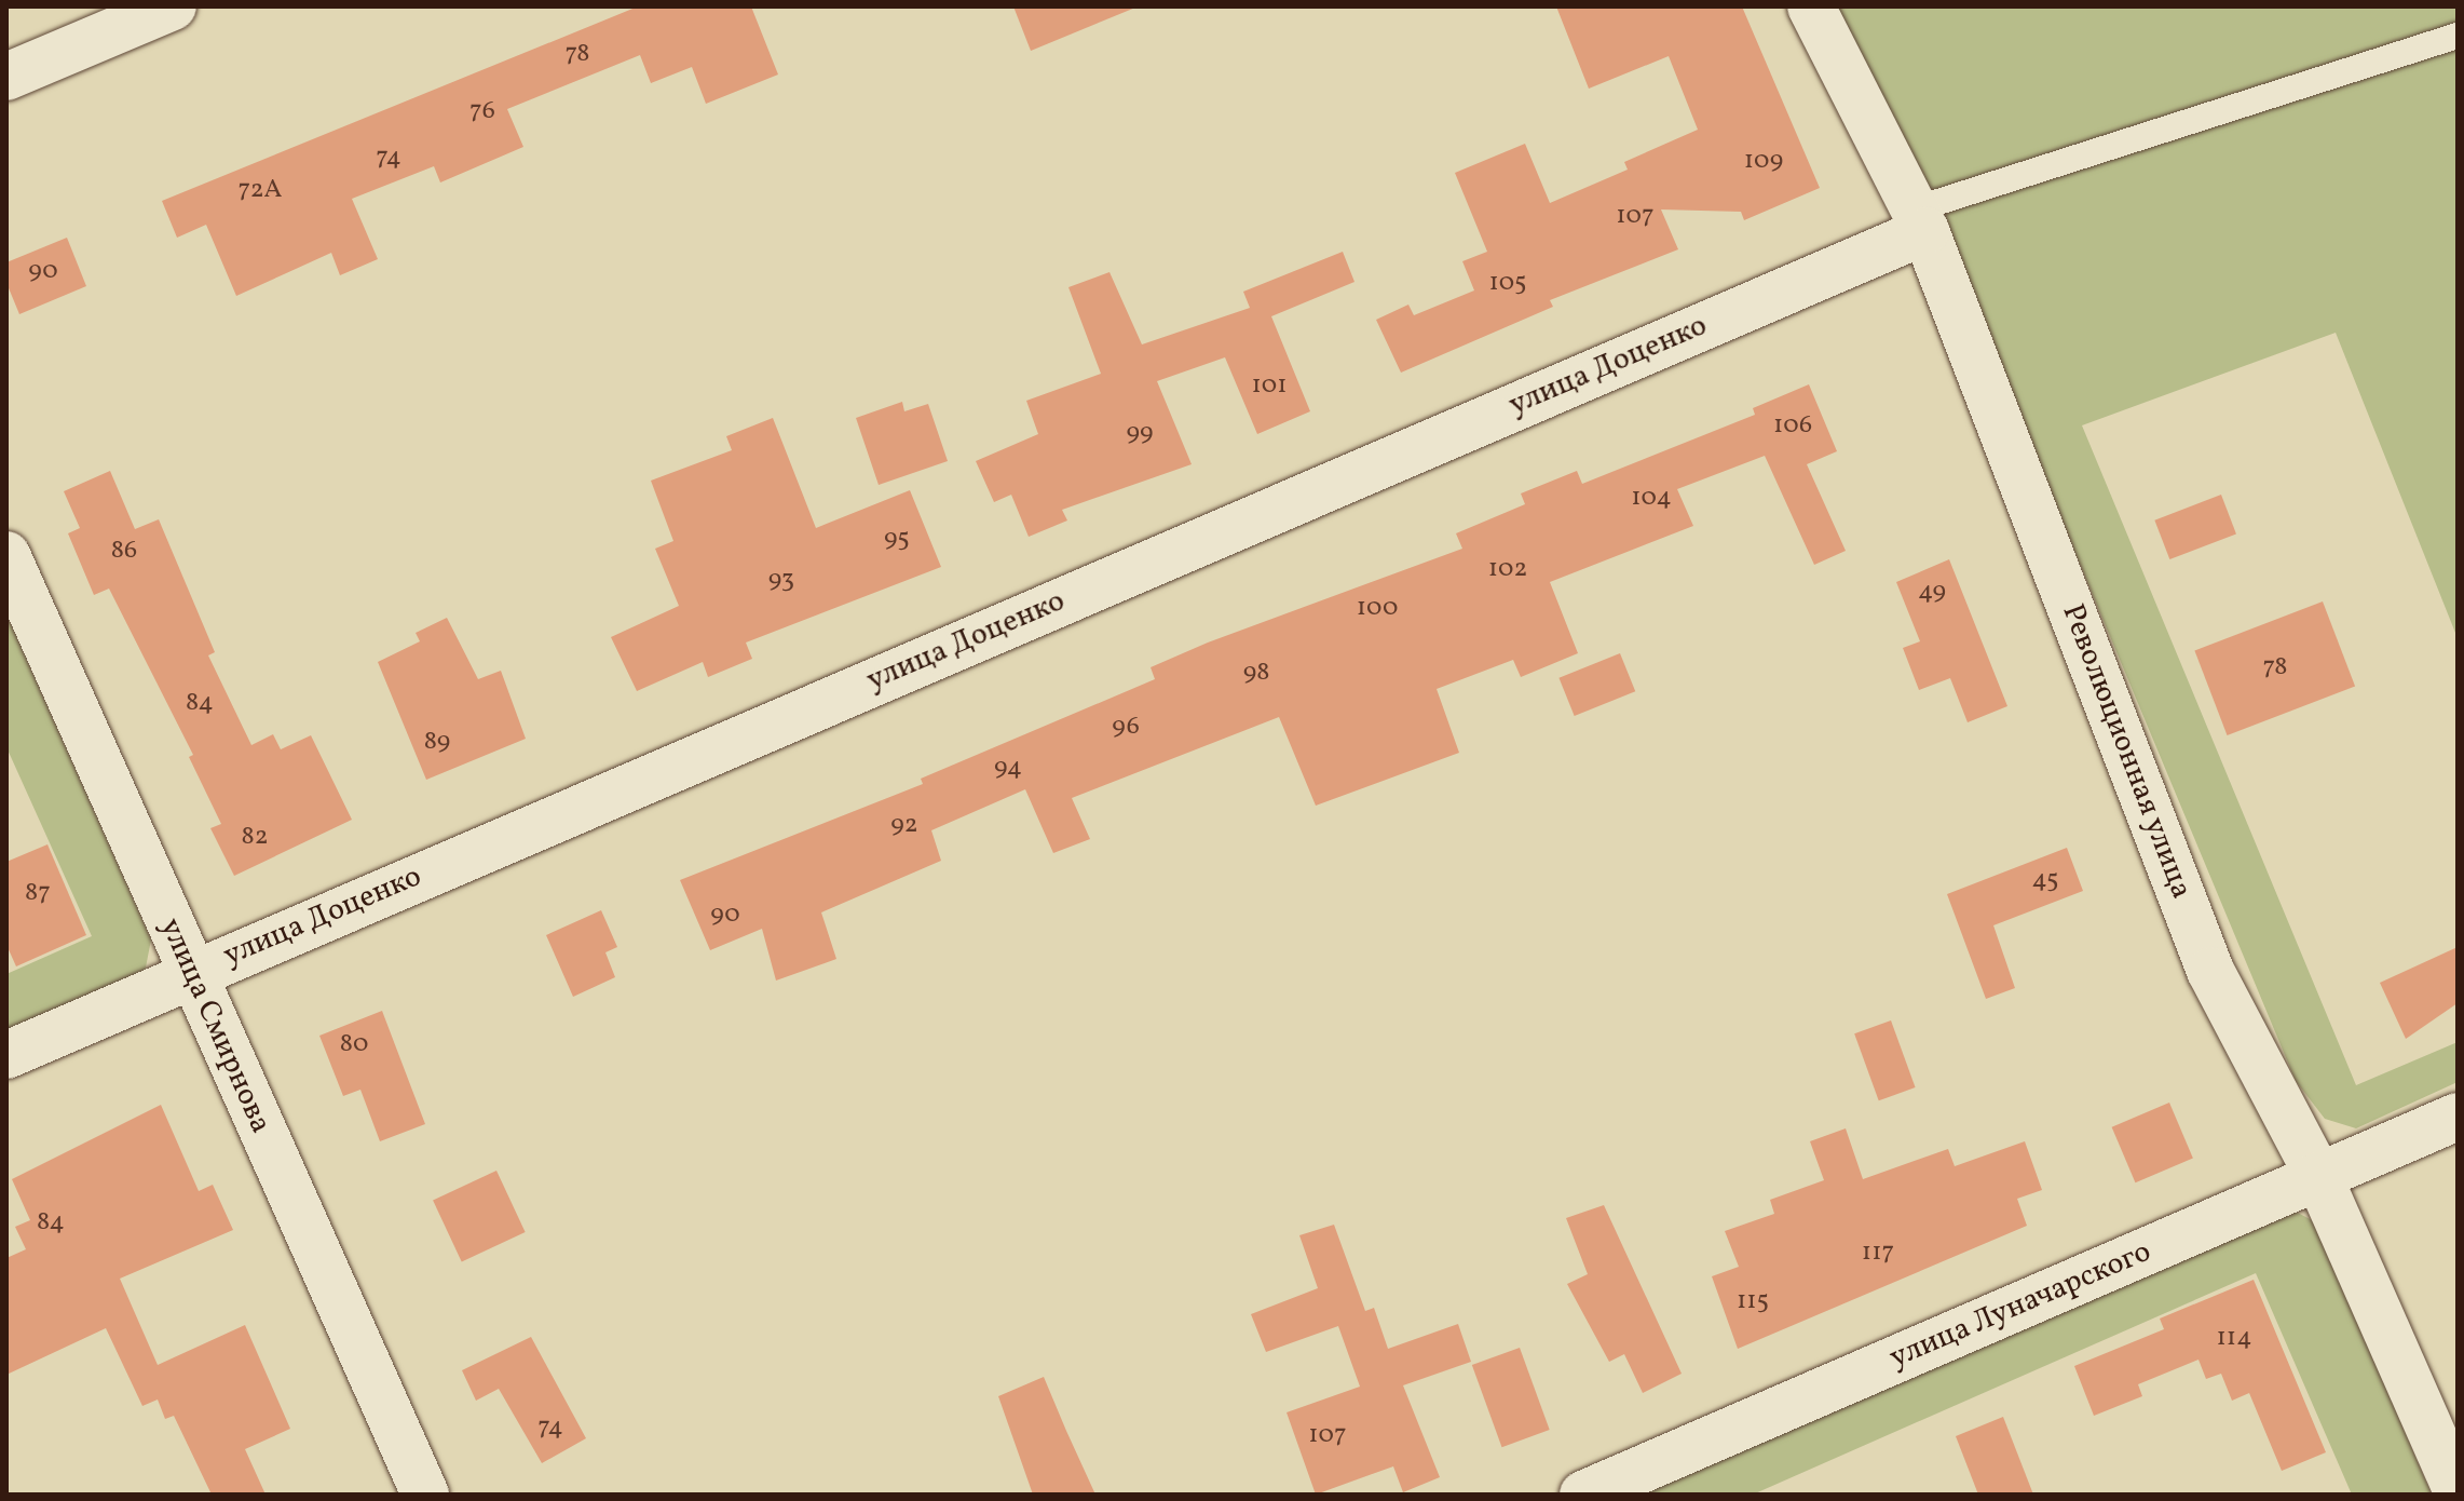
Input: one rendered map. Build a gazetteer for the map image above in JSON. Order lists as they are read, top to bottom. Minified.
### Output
{"streets":{"street":["улица Доценко","Революционная улица","улица Смирнова","улица Луначарского"]},"crossings":[["улица Доценко","Революционная улица"],["улица Доценко","улица Смирнова"],["Революционная улица","улица Луначарского"]],"house_numbers":["78","76","74","109","72А","107","90","105","101","106","99","104","95","86","102","93","49","100","78","98","84","96","89","94","92","82","45","87","90","80","84","117","115","114","74","107"]}
